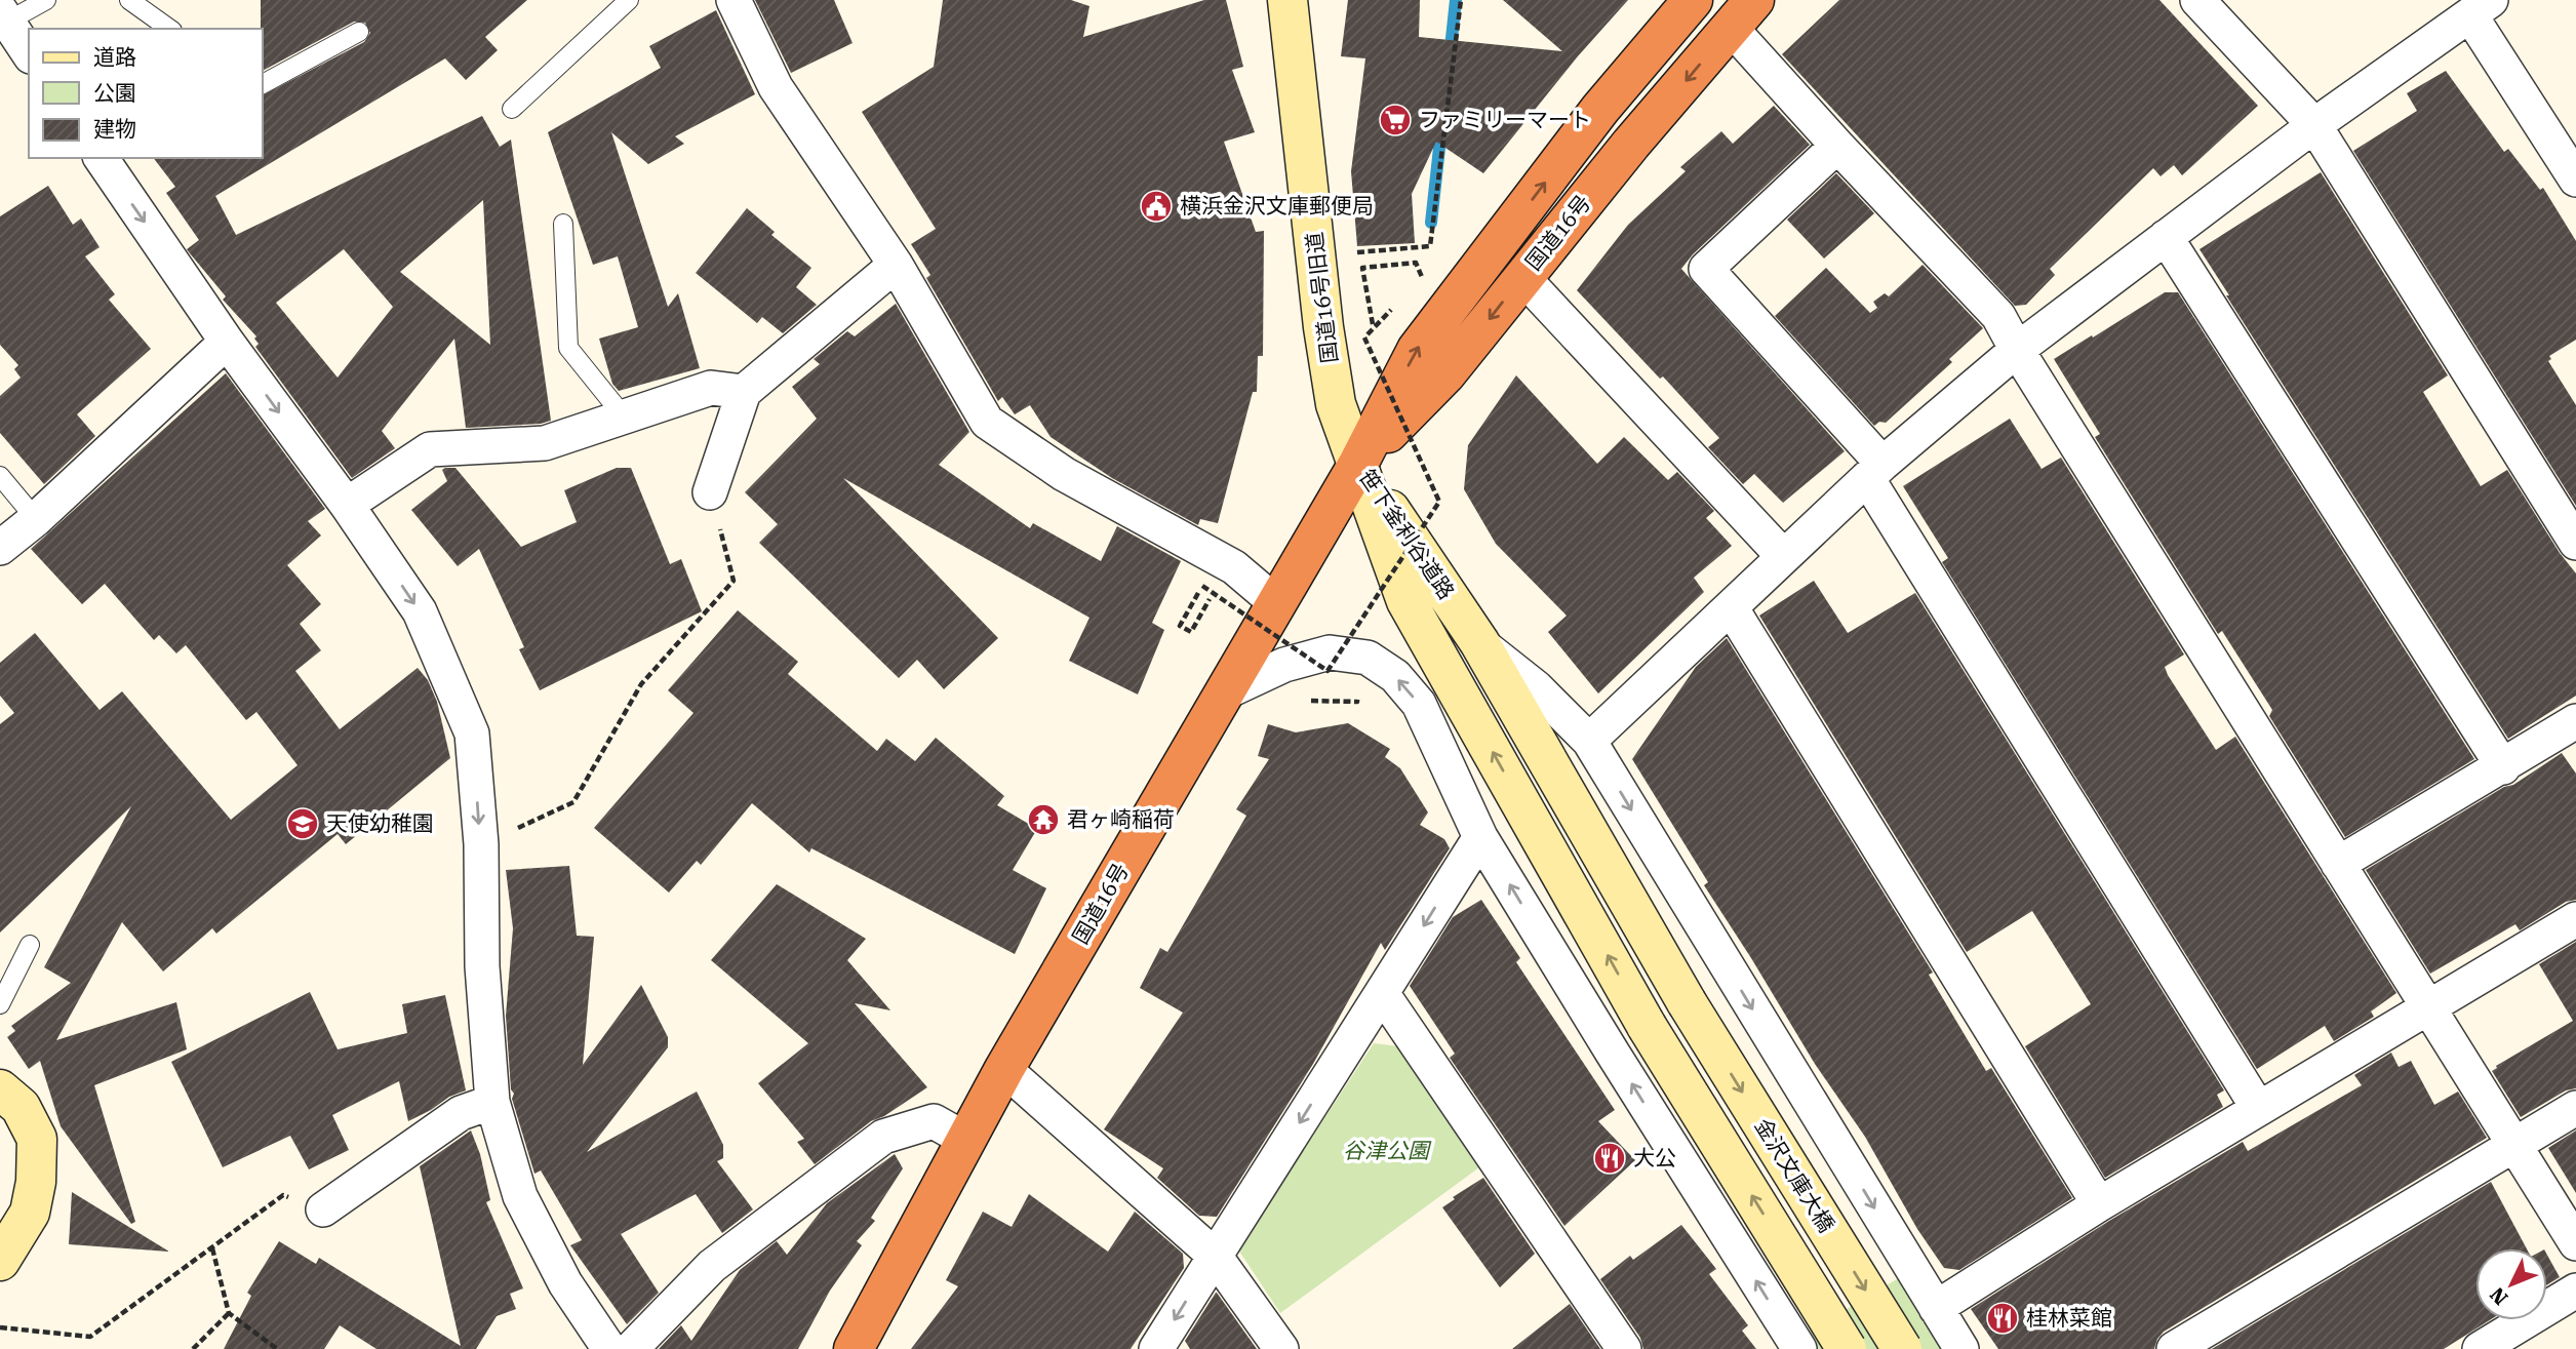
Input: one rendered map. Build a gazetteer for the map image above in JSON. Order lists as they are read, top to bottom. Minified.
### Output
{"streets":{"highway":["国道16号"],"street":["国道16号旧道","笹下釜利谷道路","金沢文庫大橋"]},"crossings":[["国道16号","国道16号旧道"],["国道16号","笹下釜利谷道路"],["国道16号旧道","笹下釜利谷道路"],["笹下釜利谷道路","金沢文庫大橋"]],"parks":["谷津公園"],"places":{"supermarket":["ファミリーマート"],"public building":["横浜金沢文庫郵便局"],"temple":["君ヶ崎稲荷"],"school or university":["天使幼稚園"],"restaurant":["大公","桂林菜館"]},"legend":["道路","公園","建物"],"north":"bottom left"}
